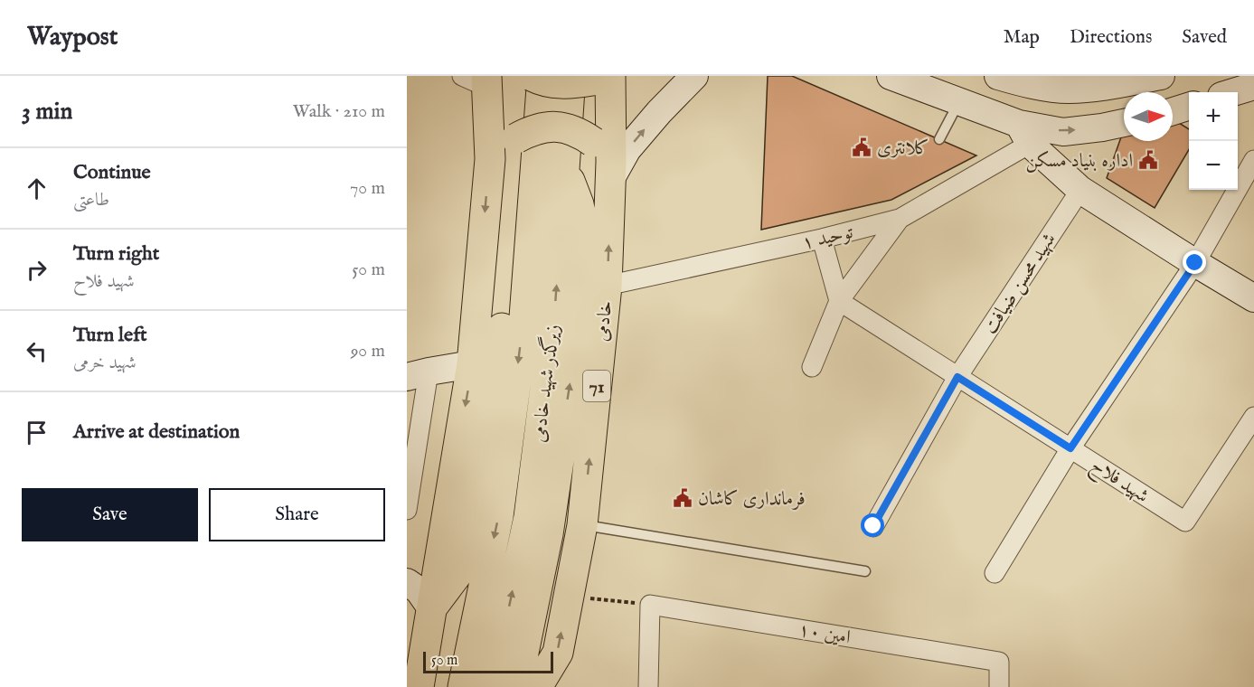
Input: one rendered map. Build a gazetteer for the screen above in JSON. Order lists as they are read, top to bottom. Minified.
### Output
{"streets":{"highway":["خادمی","زیرگذر شهید خادمی","71"],"street":["توحید ۱","شهید محسن ضیافت","شهید فلاح","امین ۱۰"]},"crossings":[["توحید ۱","خادمی"],["شهید محسن ضیافت","شهید فلاح"],["خادمی","زیرگذر شهید خادمی"]],"places":{"public building":["کلانتری","اداره بنیاد مسکن","فرمانداری کاشان"]},"scale_bar":"50 m","north":"right","page":{"header":"Waypost","nav":["Map","Directions","Saved"],"heading":["3 min","Walk · 210 m"],"map_buttons":["+","−"],"list":[["Continue","طاعتی","70 m"],["Turn right","شهید فلاح","50 m"],["Turn left","شهید خرمی","90 m"],"Arrive at destination"],"buttons":["Save","Share"],"scale":"50 m"}}
